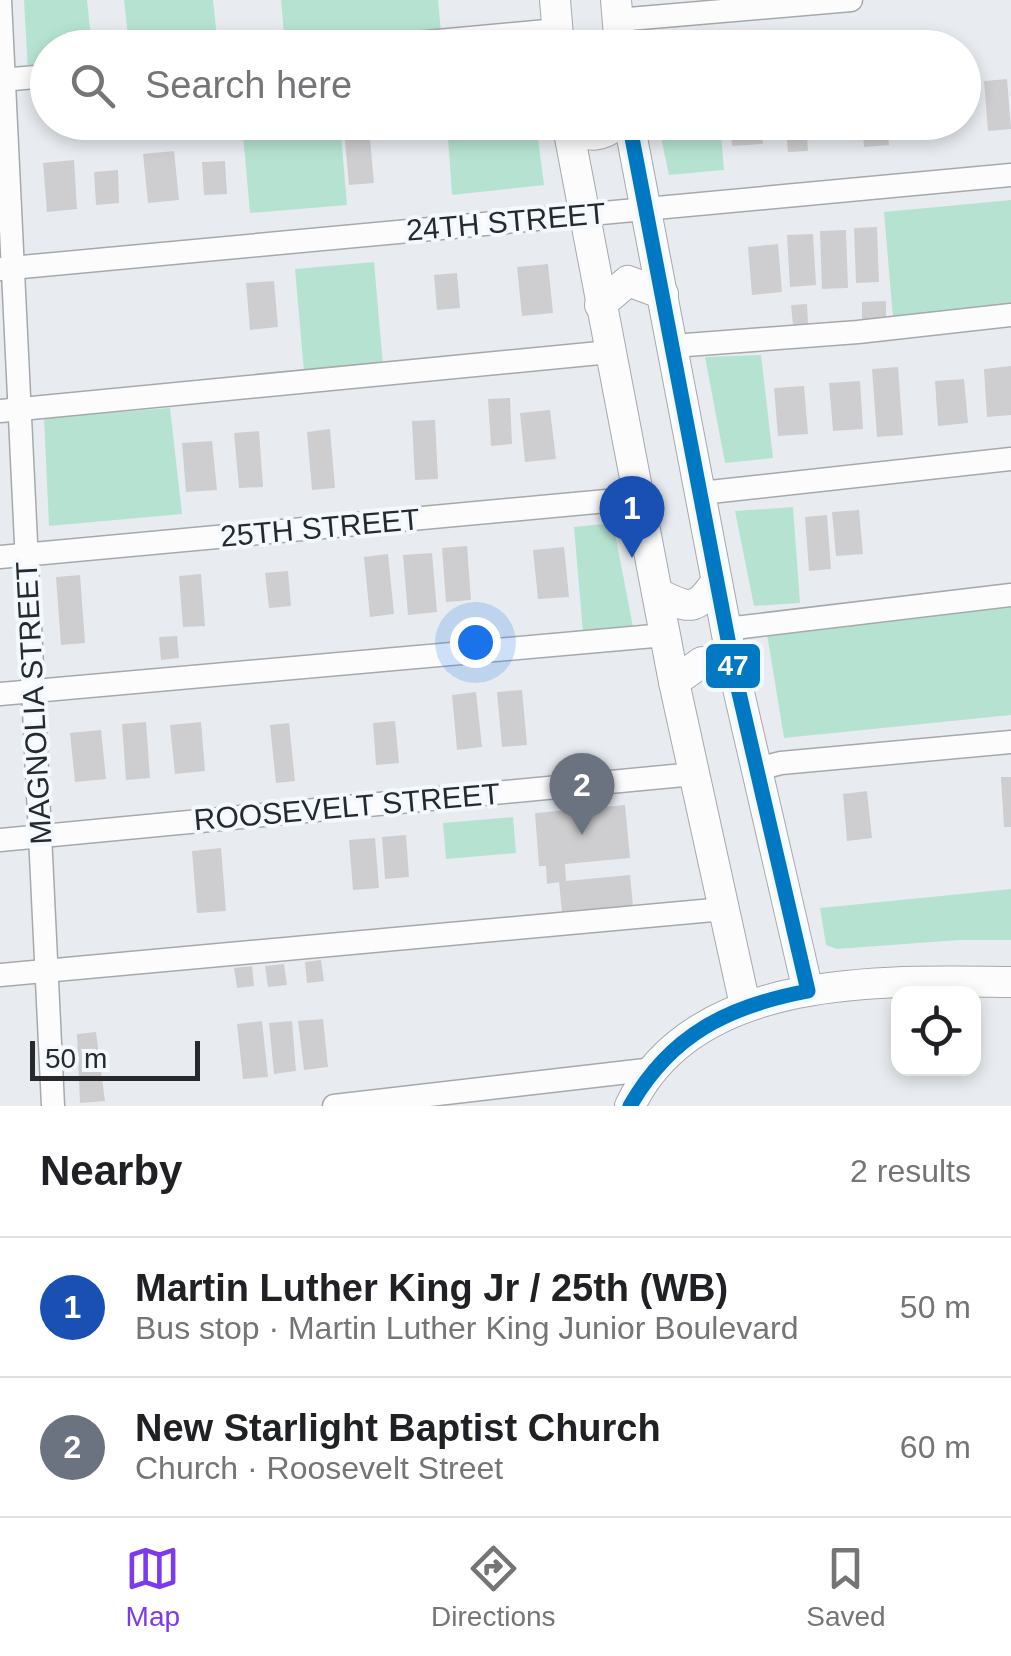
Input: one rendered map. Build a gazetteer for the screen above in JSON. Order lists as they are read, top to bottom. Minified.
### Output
{"streets":{"street":["24TH STREET","25TH STREET","MAGNOLIA STREET","ROOSEVELT STREET"]},"crossings":[["24TH STREET","MAGNOLIA STREET"],["25TH STREET","MAGNOLIA STREET"],["MAGNOLIA STREET","ROOSEVELT STREET"]],"lines":["transit line 47"],"scale_bar":"50 m","page":{"search":"Search here","pins":["1","2"],"scale":"50 m","heading":["Nearby","2 results"],"list":[{"mark":"1","name":"Martin Luther King Jr / 25th (WB)","note":"Bus stop · Martin Luther King Junior Boulevard","value":"50 m"},{"mark":"2","name":"New Starlight Baptist Church","note":"Church · Roosevelt Street","value":"60 m"}],"nav":["Map","Directions","Saved"]}}
